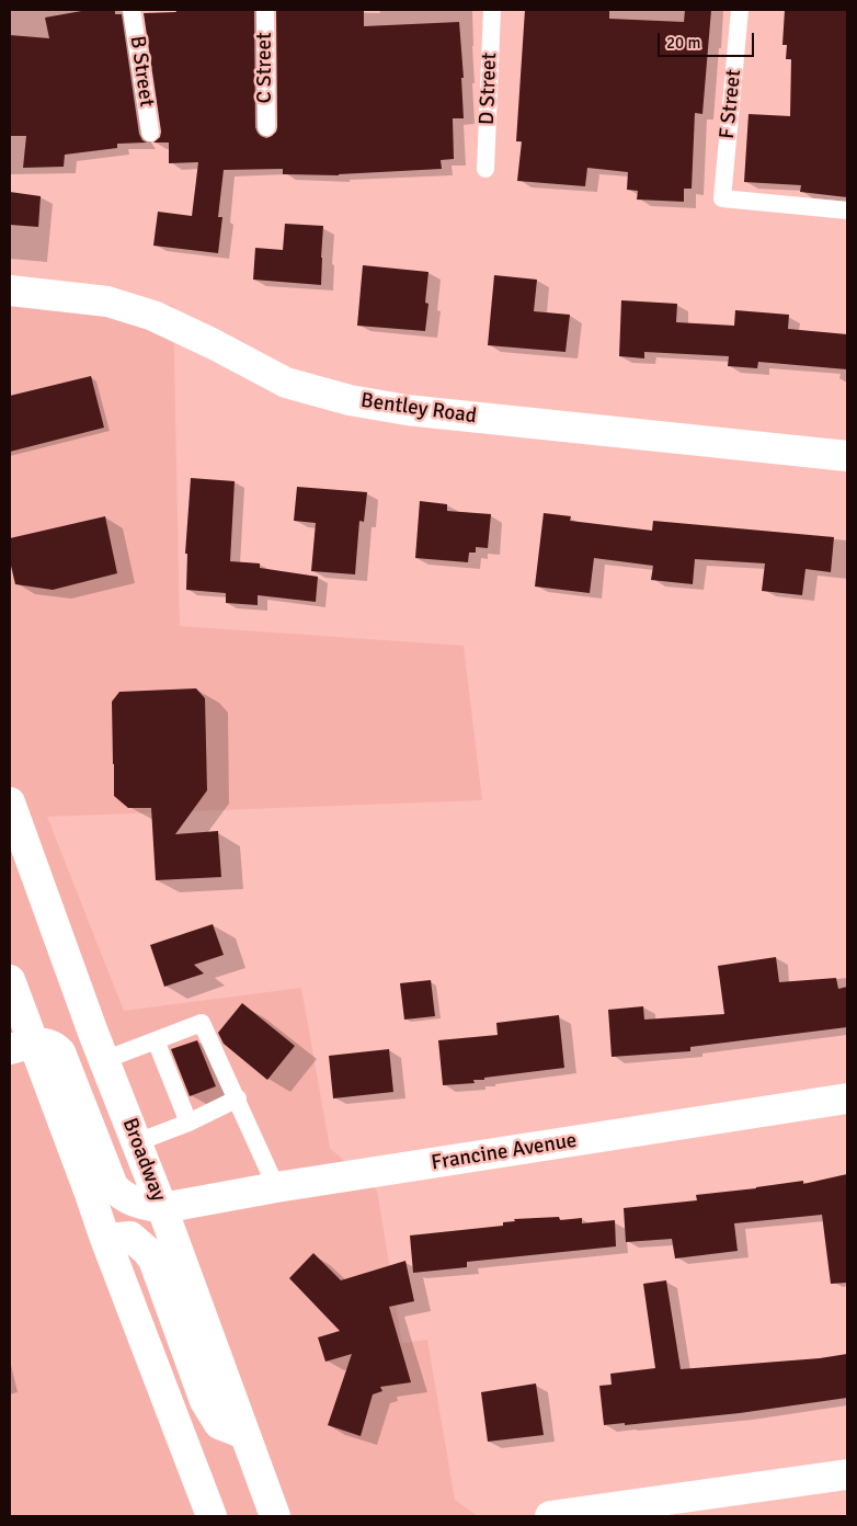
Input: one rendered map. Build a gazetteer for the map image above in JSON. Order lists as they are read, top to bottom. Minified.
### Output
{"streets":{"main road":["Bentley Road","Francine Avenue","Broadway"],"lane":["C Street","B Street","D Street","F Street"]},"crossings":[["Francine Avenue","Broadway"]],"scale_bar":"20 m"}
